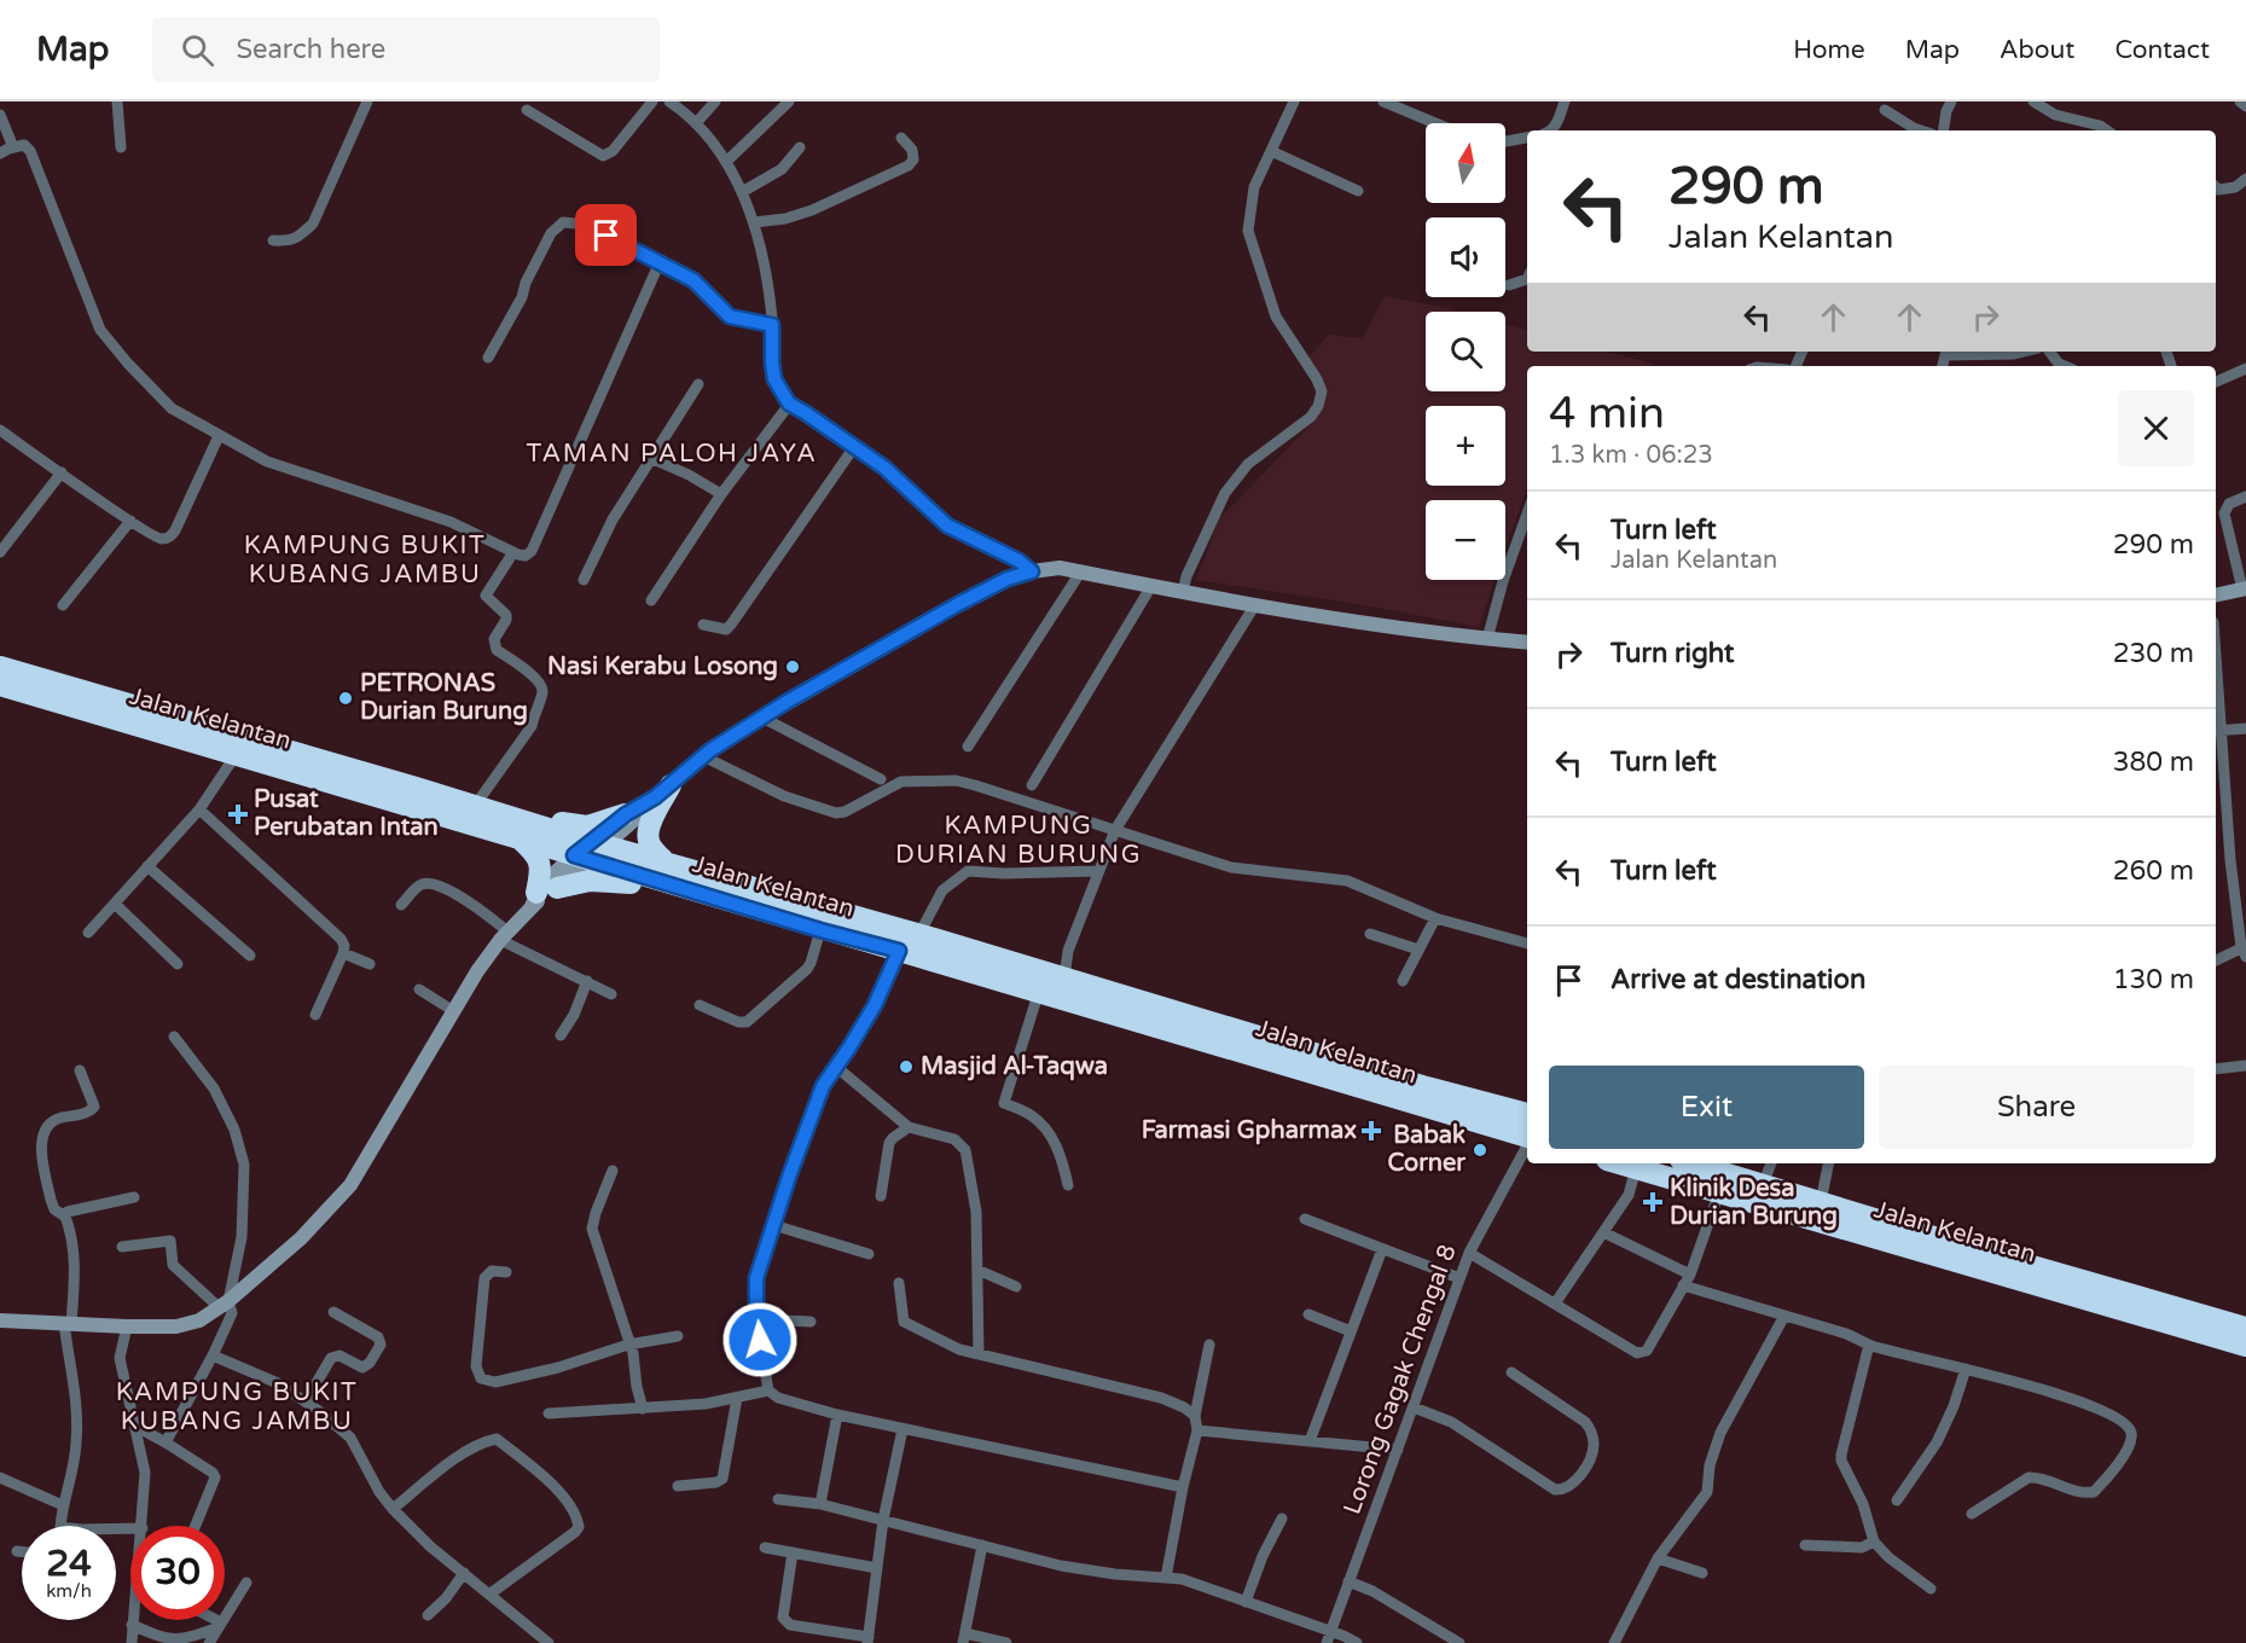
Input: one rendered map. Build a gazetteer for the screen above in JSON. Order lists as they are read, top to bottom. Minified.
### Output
{"streets":{"highway":["Jalan Kelantan"],"street":["Lorong Gagak Chengal 8"]},"districts":["TAMAN PALOH JAYA","KAMPUNG BUKIT KUBANG JAMBU","KAMPUNG DURIAN BURUNG","KAMPUNG BUKIT KUBANG JAMBU"],"places":{"other":["Nasi Kerabu Losong","PETRONAS Durian Burung","Masjid Al-Taqwa","Babak Corner"],"health":["Pusat Perubatan Intan","Farmasi Gpharmax","Klinik Desa Durian Burung"]},"north":"top","page":{"header":"Map","search":"Search here","nav":["Home","Map","About","Contact"],"map_buttons":["+","−"],"turn":["290 m","Jalan Kelantan"],"heading":["4 min","1.3 km · 06:23"],"list":[{"name":"Turn left","note":"Jalan Kelantan","value":"290 m"},{"name":"Turn right","value":"230 m"},{"name":"Turn left","value":"380 m"},{"name":"Turn left","value":"260 m"},{"name":"Arrive at destination","value":"130 m"}],"buttons":["Exit","Share"],"speed":"24 km/h","limit":"30"}}
